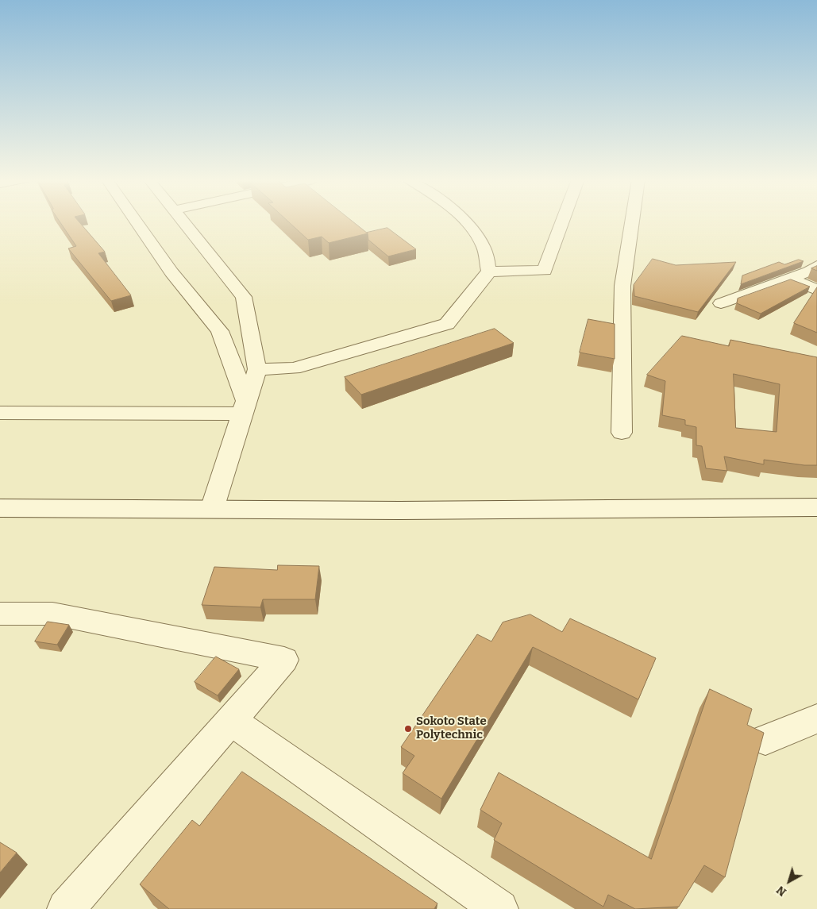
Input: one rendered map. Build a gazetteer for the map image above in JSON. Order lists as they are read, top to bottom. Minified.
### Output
{"places":["Sokoto State Polytechnic"],"north":"bottom left"}
